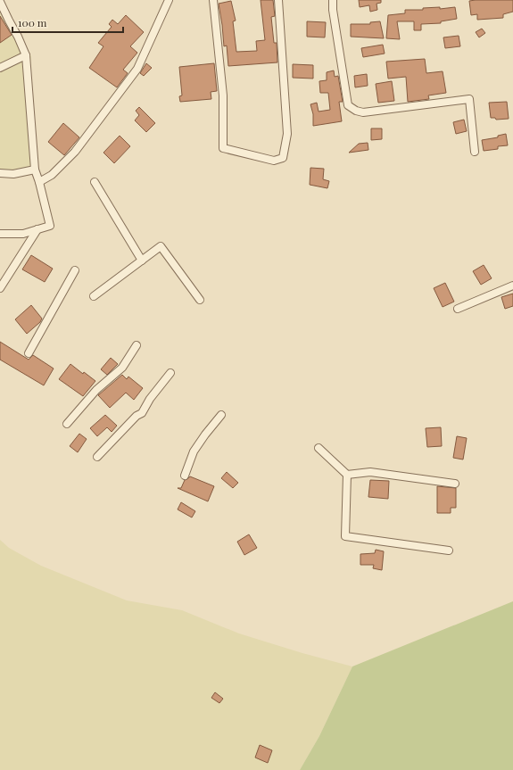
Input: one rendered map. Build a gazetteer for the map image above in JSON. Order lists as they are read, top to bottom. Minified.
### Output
{"scale_bar":"100 m"}
